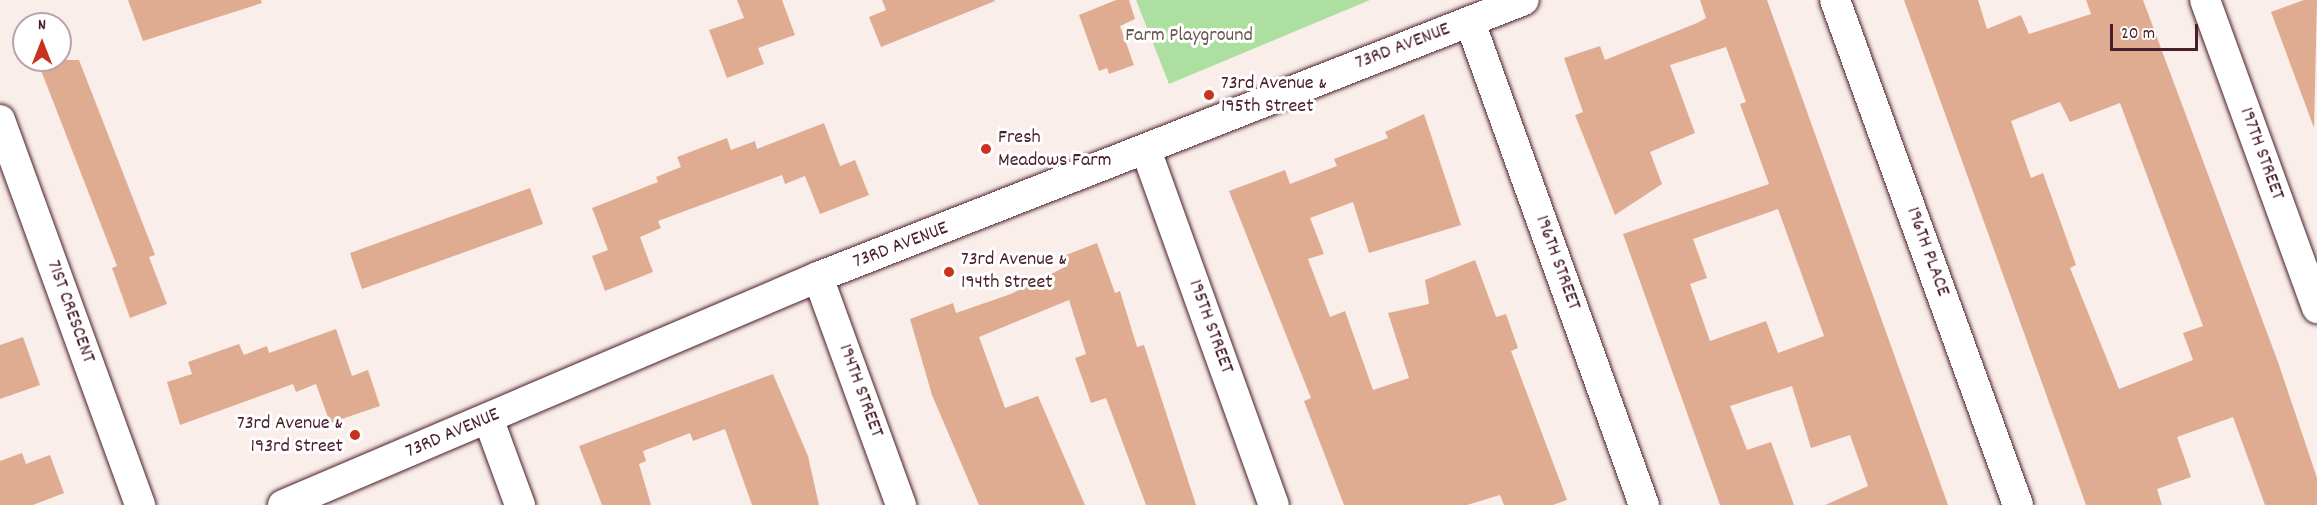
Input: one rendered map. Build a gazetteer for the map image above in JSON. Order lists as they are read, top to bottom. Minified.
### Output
{"streets":{"street":["73RD AVENUE","197TH STREET","196TH PLACE","196TH STREET","71ST CRESCENT","195TH STREET","194TH STREET"]},"crossings":[["73RD AVENUE","196TH STREET"],["73RD AVENUE","195TH STREET"],["73RD AVENUE","194TH STREET"]],"parks":["Farm Playground"],"places":["73rd Avenue & 195th Street","Fresh Meadows Farm","73rd Avenue & 194th Street","73rd Avenue & 193rd Street"],"scale_bar":"20 m","north":"top"}
